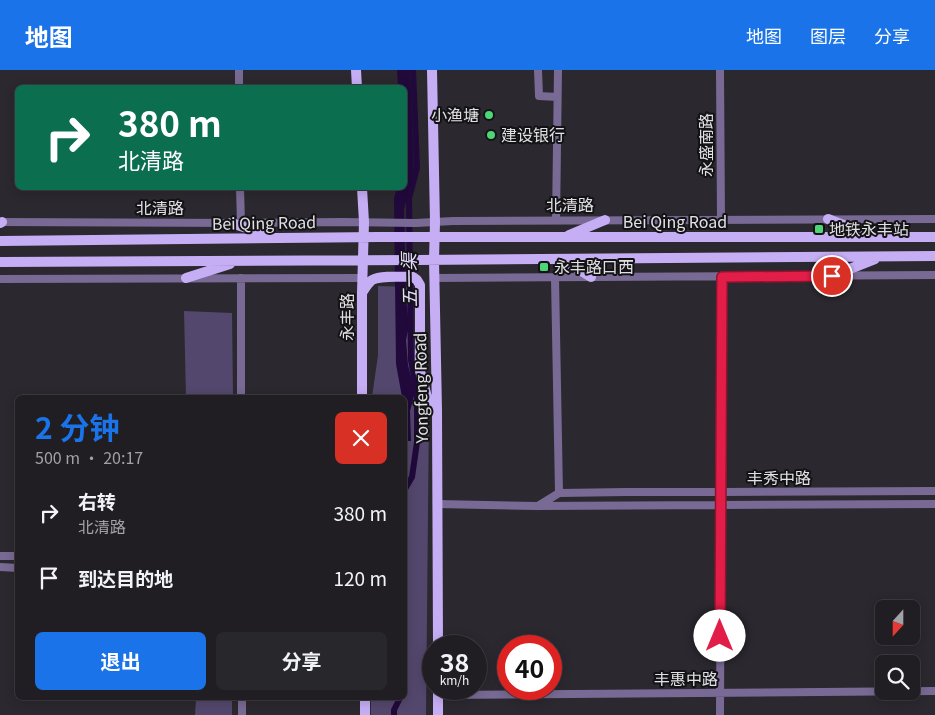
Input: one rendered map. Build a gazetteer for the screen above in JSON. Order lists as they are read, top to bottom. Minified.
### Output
{"streets":{"main road":["Bei Qing Road","永丰路","Yongfeng Road"],"street":["永盛南路","北清路","丰秀中路","丰惠中路"]},"crossings":[["永盛南路","北清路"],["北清路","Yongfeng Road"],["Bei Qing Road","永丰路"],["Bei Qing Road","Yongfeng Road"],["Yongfeng Road","丰秀中路"]],"water":["五一渠"],"places":{"other":["小渔塘","建设银行"],"transit":["地铁永丰站","永丰路口西"]},"north":"bottom","page":{"header":"地图","nav":["地图","图层","分享"],"turn":["380 m","北清路"],"heading":["2 分钟","500 m · 20:17"],"list":[{"name":"右转","note":"北清路","value":"380 m"},{"name":"到达目的地","value":"120 m"}],"buttons":["退出","分享"],"speed":"38 km/h","limit":"40"}}
